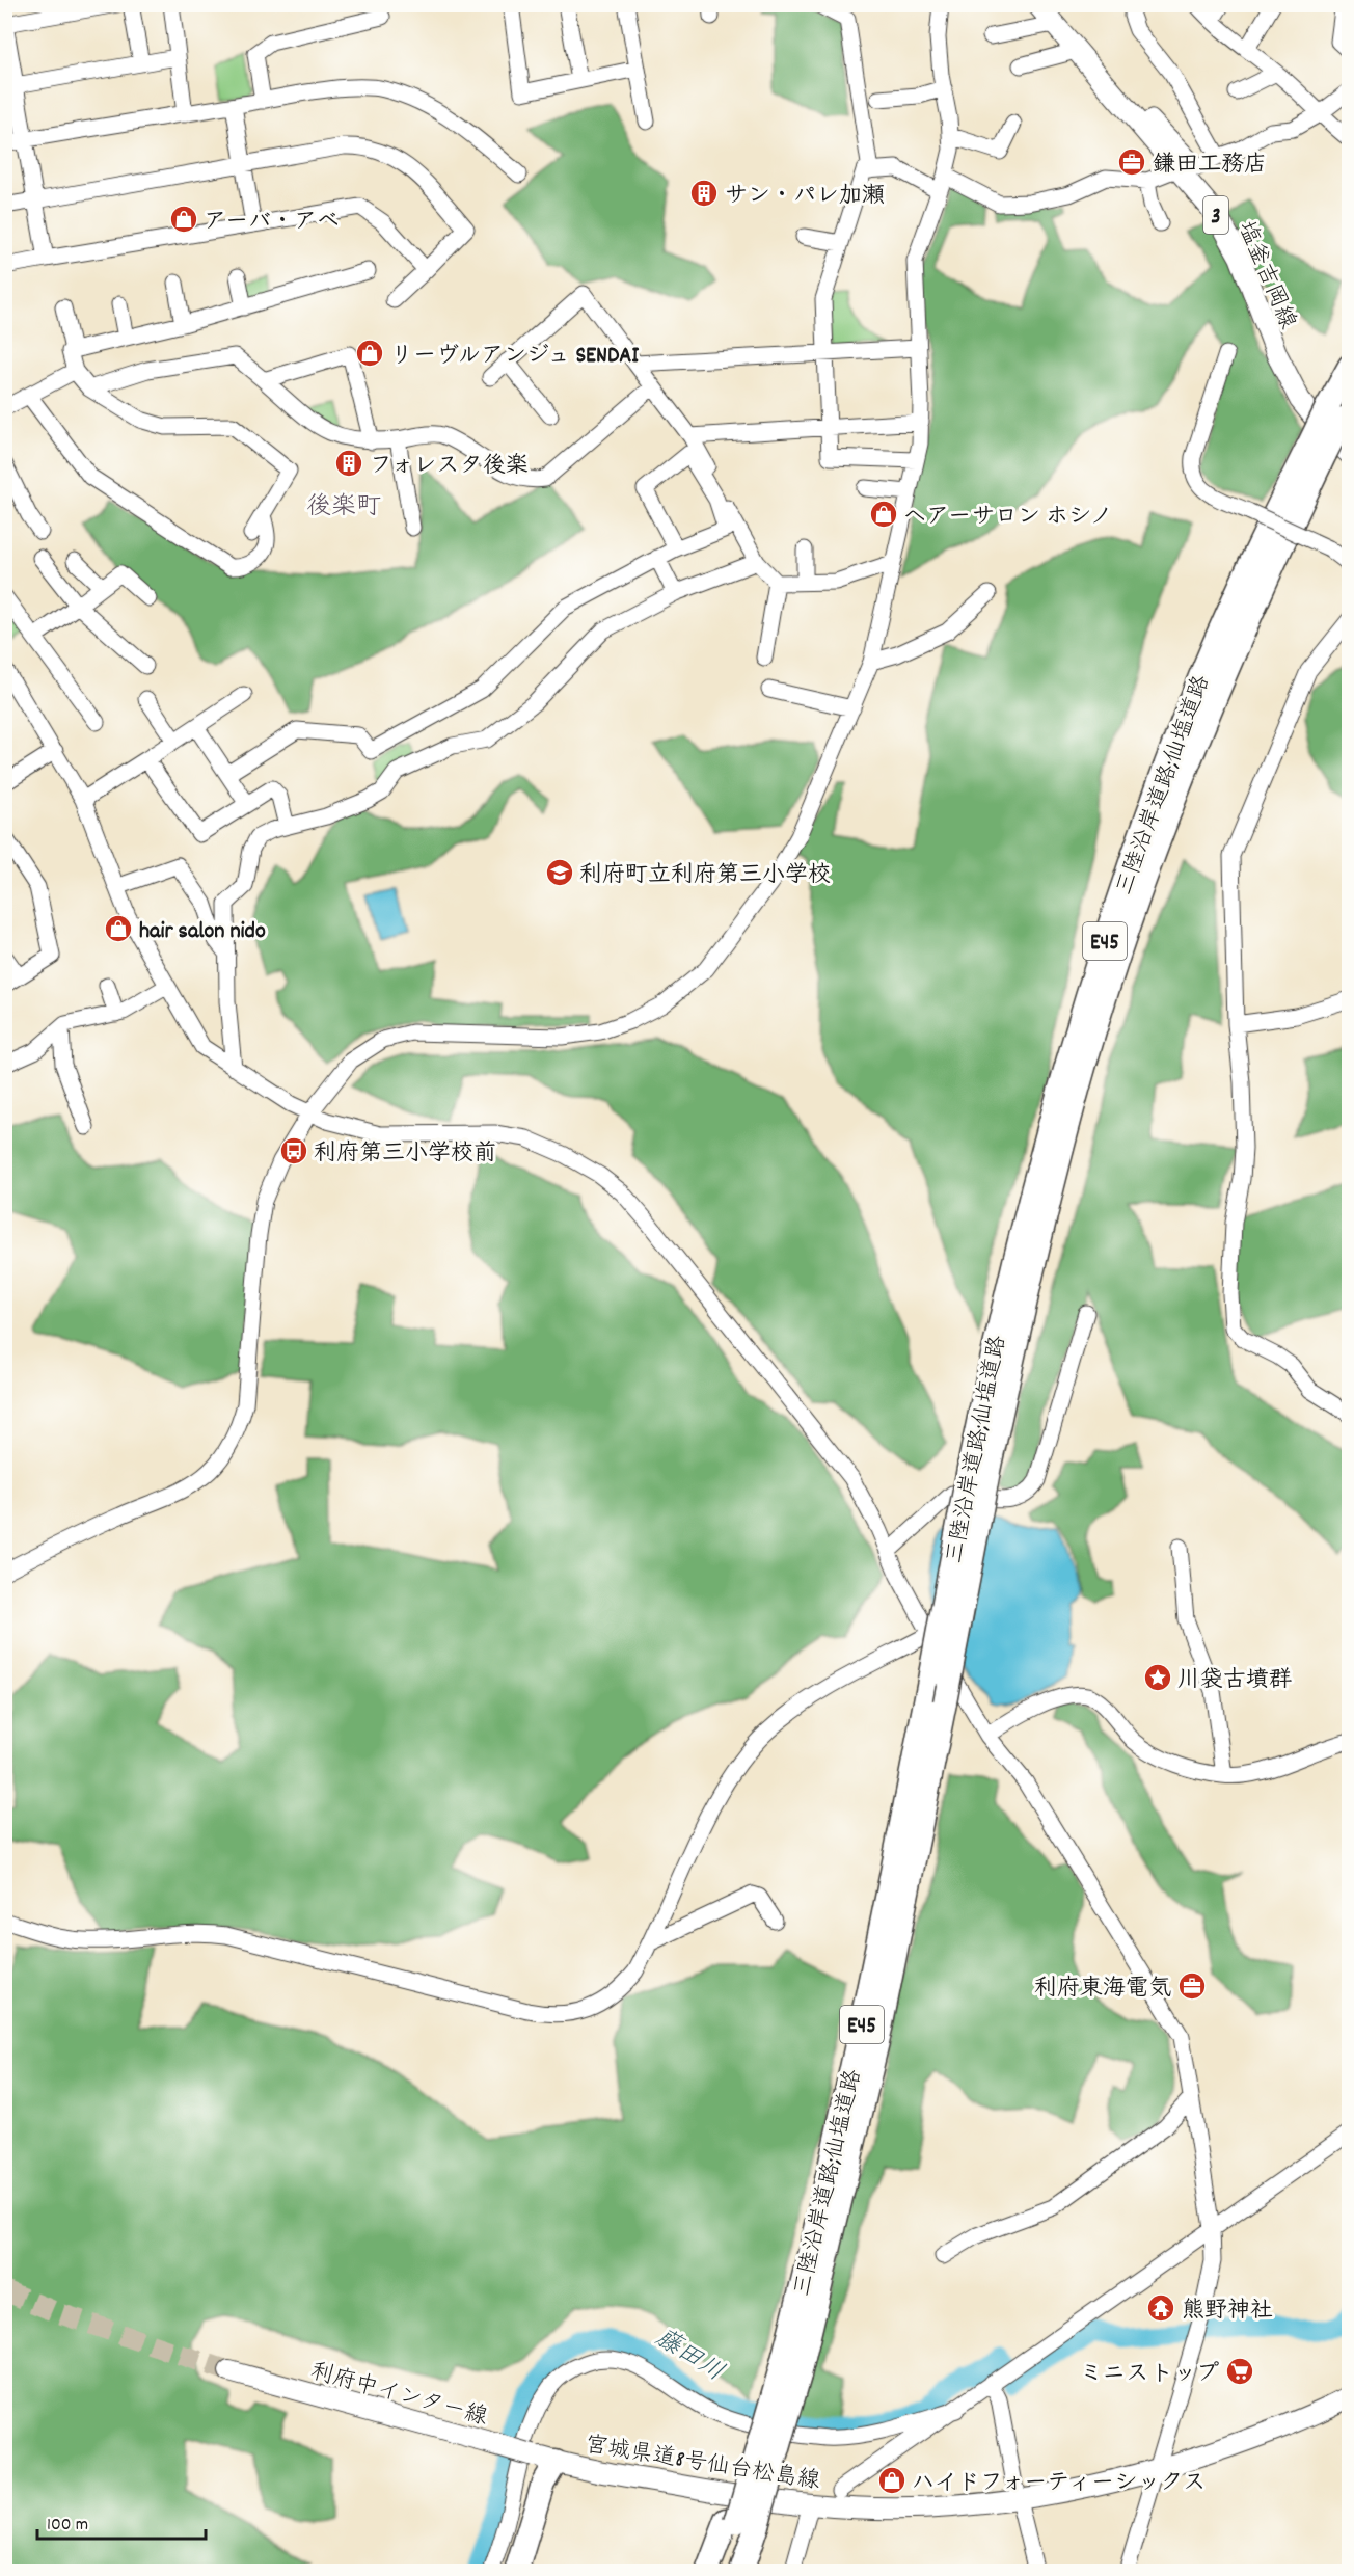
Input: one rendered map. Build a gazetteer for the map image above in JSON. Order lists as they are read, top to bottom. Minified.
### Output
{"streets":{"highway":["三陸沿岸道路;仙塩道路","E45"],"main road":["3","塩釜吉岡線","利府中インター線","宮城県道8号仙台松島線"]},"crossings":[["利府中インター線","宮城県道8号仙台松島線"]],"districts":["後楽町"],"water":["藤田川"],"places":{"office":["鎌田工務店","利府東海電気"],"building":["サン・パレ加瀬","フォレスタ後楽"],"shop":["アーバ・アベ","リーヴルアンジュ SENDAI","ヘアーサロン ホシノ","hair salon nido","ハイドフォーティーシックス"],"school or university":["利府町立利府第三小学校"],"bus stop":["利府第三小学校前"],"place":["川袋古墳群"],"temple":["熊野神社"],"supermarket":["ミニストップ"]},"scale_bar":"100 m"}
